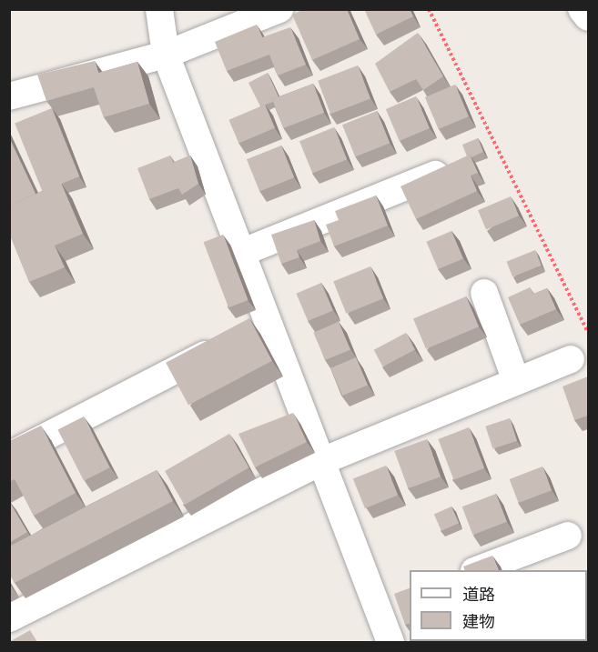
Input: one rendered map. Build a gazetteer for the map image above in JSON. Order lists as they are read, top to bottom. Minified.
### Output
{"legend":["道路","建物"]}
